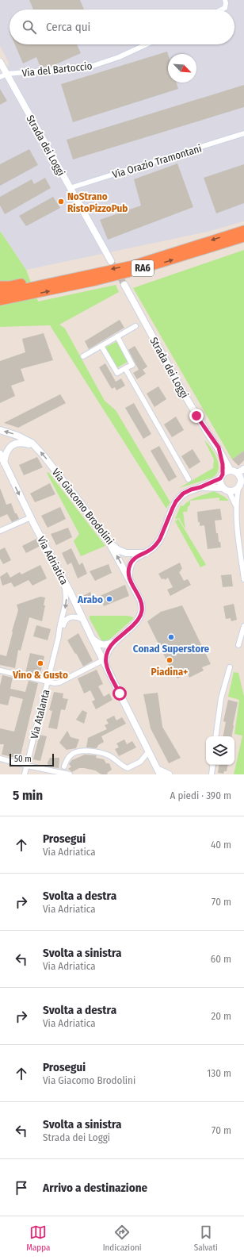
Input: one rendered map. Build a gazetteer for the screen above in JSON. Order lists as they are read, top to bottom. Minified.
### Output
{"streets":{"highway":["RA6"],"main road":["Strada dei Loggi","Via Giacomo Brodolini","Via Adriatica"],"street":["Via del Bartoccio","Via Orazio Tramontani","Via Atalanta"]},"crossings":[["Via del Bartoccio","Strada dei Loggi"],["Strada dei Loggi","Via Orazio Tramontani"],["Via Adriatica","Via Atalanta"]],"one_way":["Via Giacomo Brodolini"],"places":["NoStrano RistoPizzoPub","Arabo","Conad Superstore","Piadina+","Vino & Gusto"],"scale_bar":"50 m","north":"bottom right","page":{"search":"Cerca qui","scale":"50 m","heading":["5 min","A piedi · 390 m"],"list":[["Prosegui","Via Adriatica","40 m"],["Svolta a destra","Via Adriatica","70 m"],["Svolta a sinistra","Via Adriatica","60 m"],["Svolta a destra","Via Adriatica","20 m"],["Prosegui","Via Giacomo Brodolini","130 m"],["Svolta a sinistra","Strada dei Loggi","70 m"],"Arrivo a destinazione"],"nav":["Mappa","Indicazioni","Salvati"]}}
